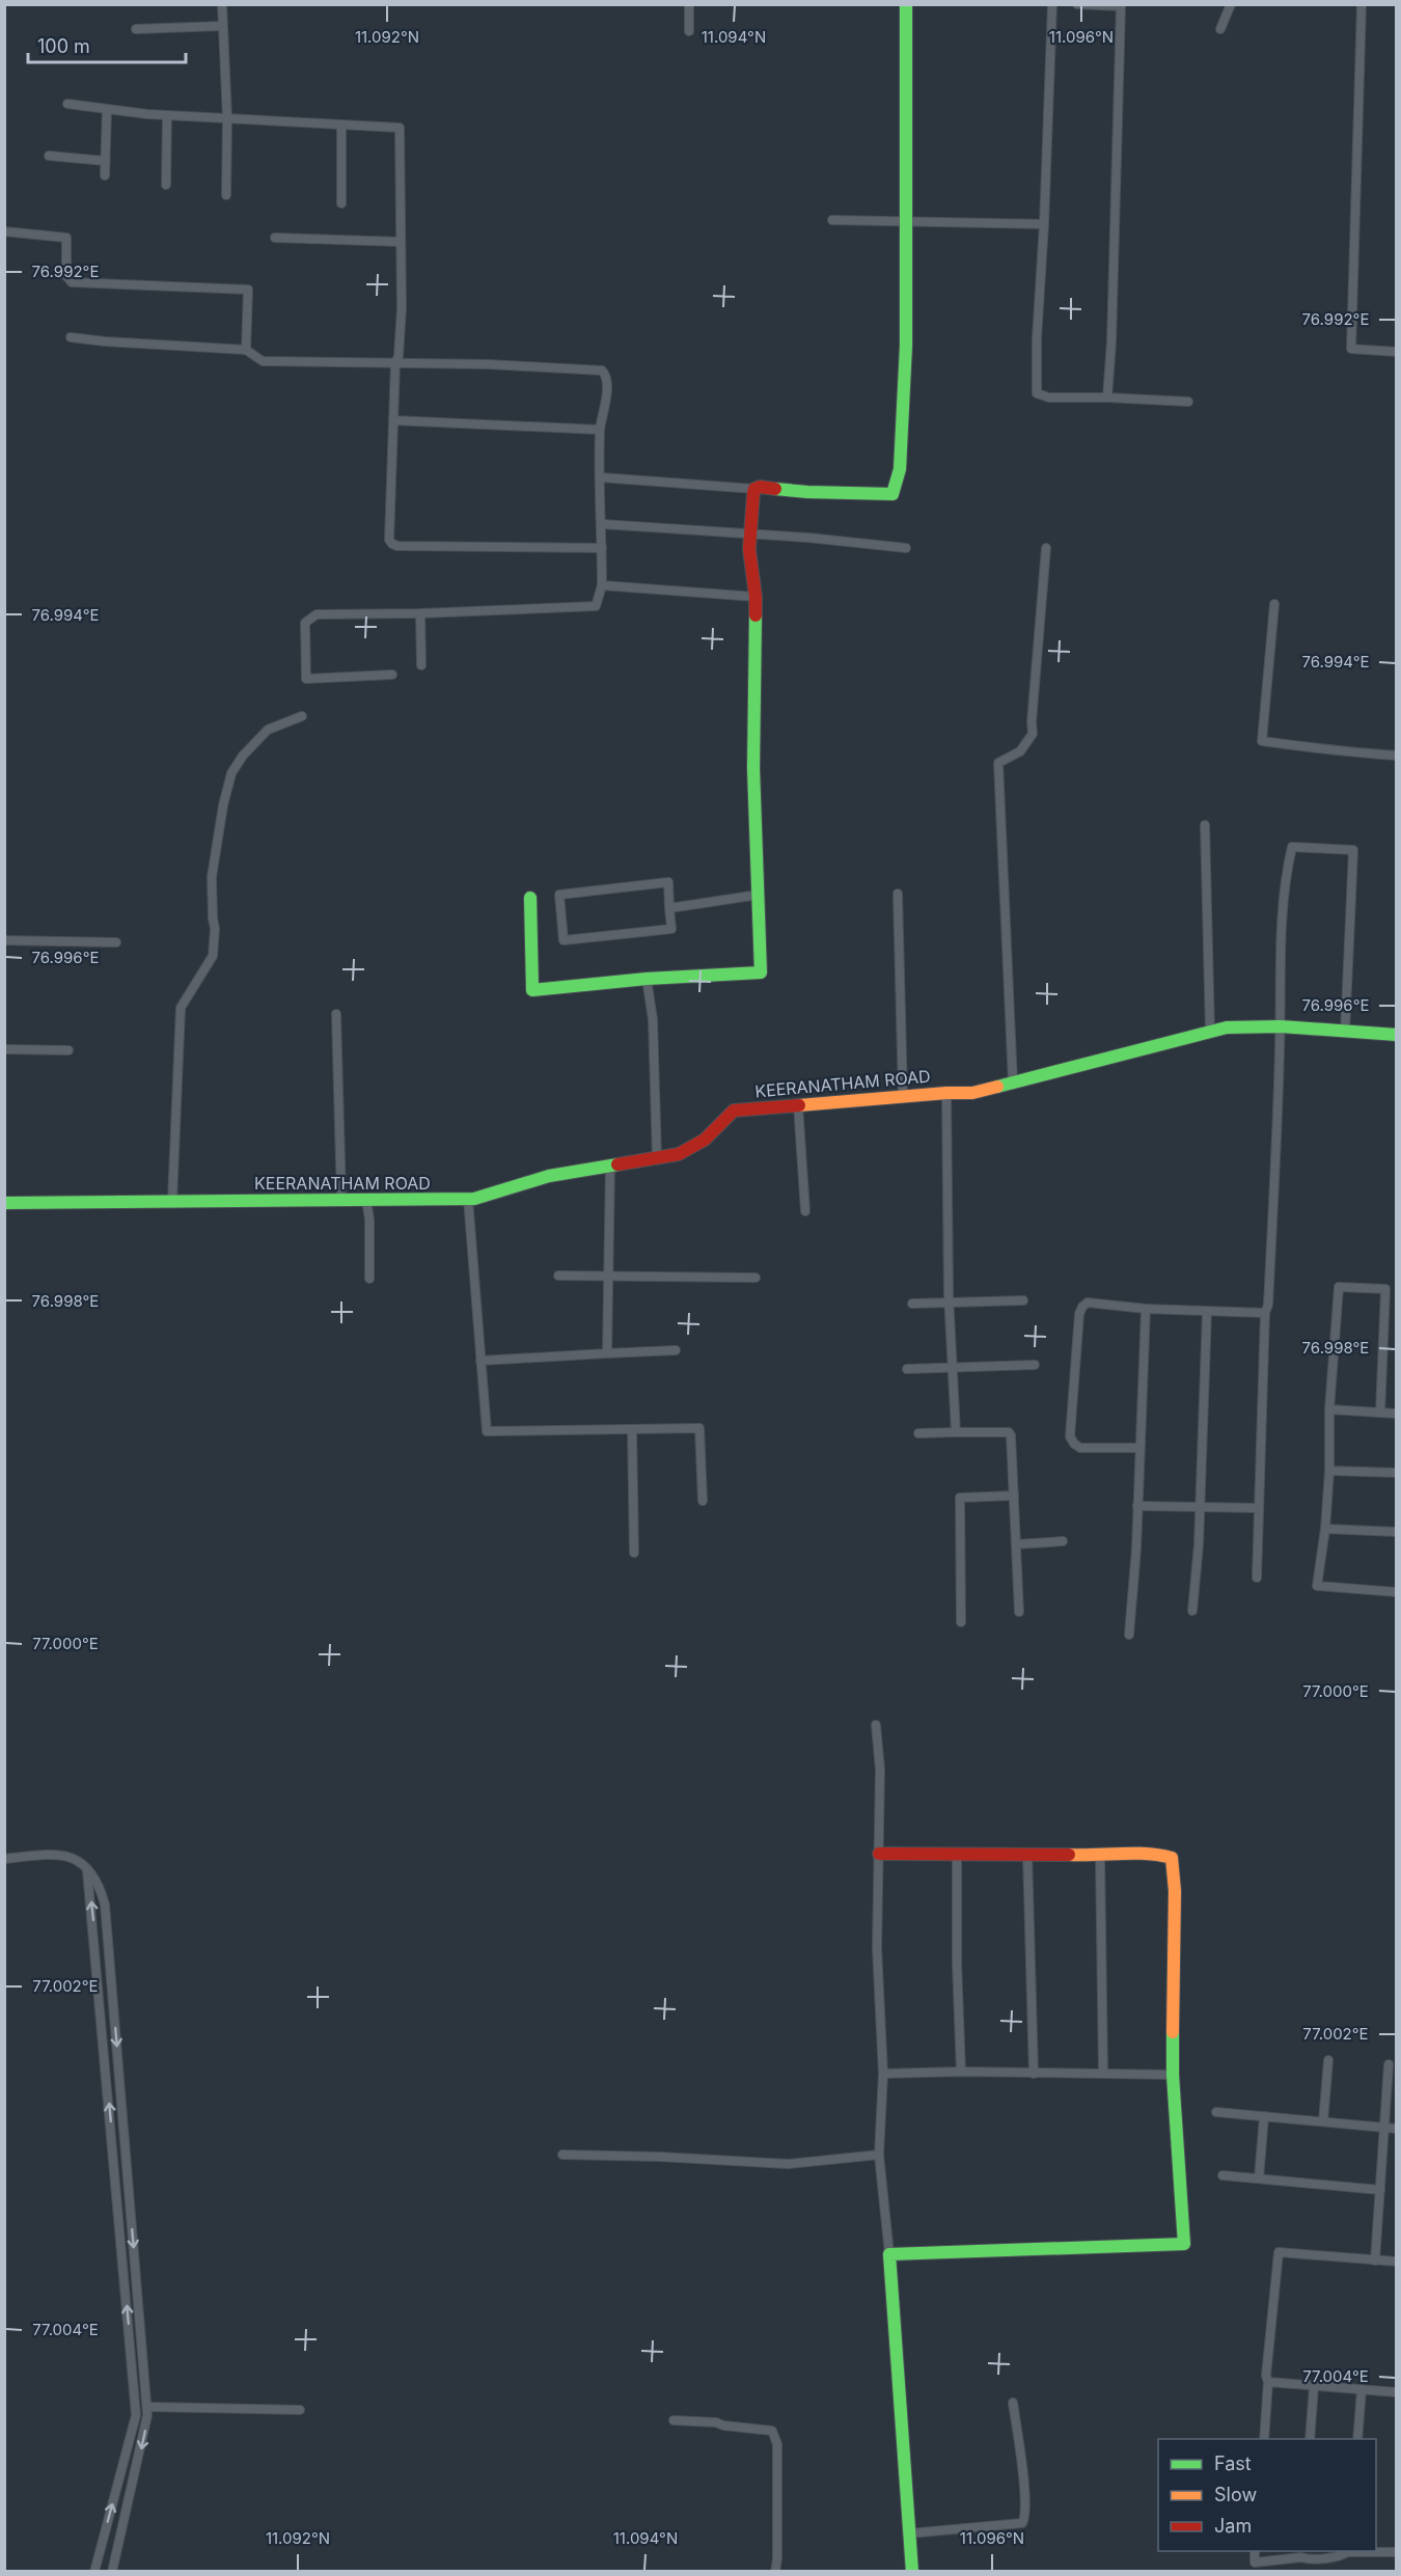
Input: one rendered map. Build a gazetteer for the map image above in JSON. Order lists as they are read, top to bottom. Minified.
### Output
{"streets":{"street":["KEERANATHAM ROAD"]},"legend":["Fast","Slow","Jam"],"scale_bar":"100 m","coordinates":["11.092°N","11.094°N","11.096°N","76.992°E","76.994°E","76.996°E","76.998°E","77.000°E","77.002°E","77.004°E"]}
